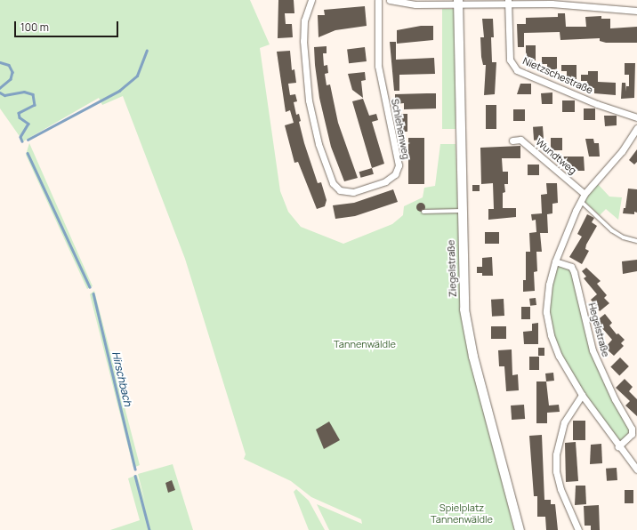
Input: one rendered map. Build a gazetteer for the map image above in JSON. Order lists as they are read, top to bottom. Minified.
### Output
{"streets":{"main road":["Ziegelstraße"],"street":["Nietzschestraße","Schlehenweg","Wundtweg","Hegelstraße"]},"water":["Hirschbach"],"parks":["Tannenwäldle","Spielplatz Tannenwäldle"],"scale_bar":"100 m"}
